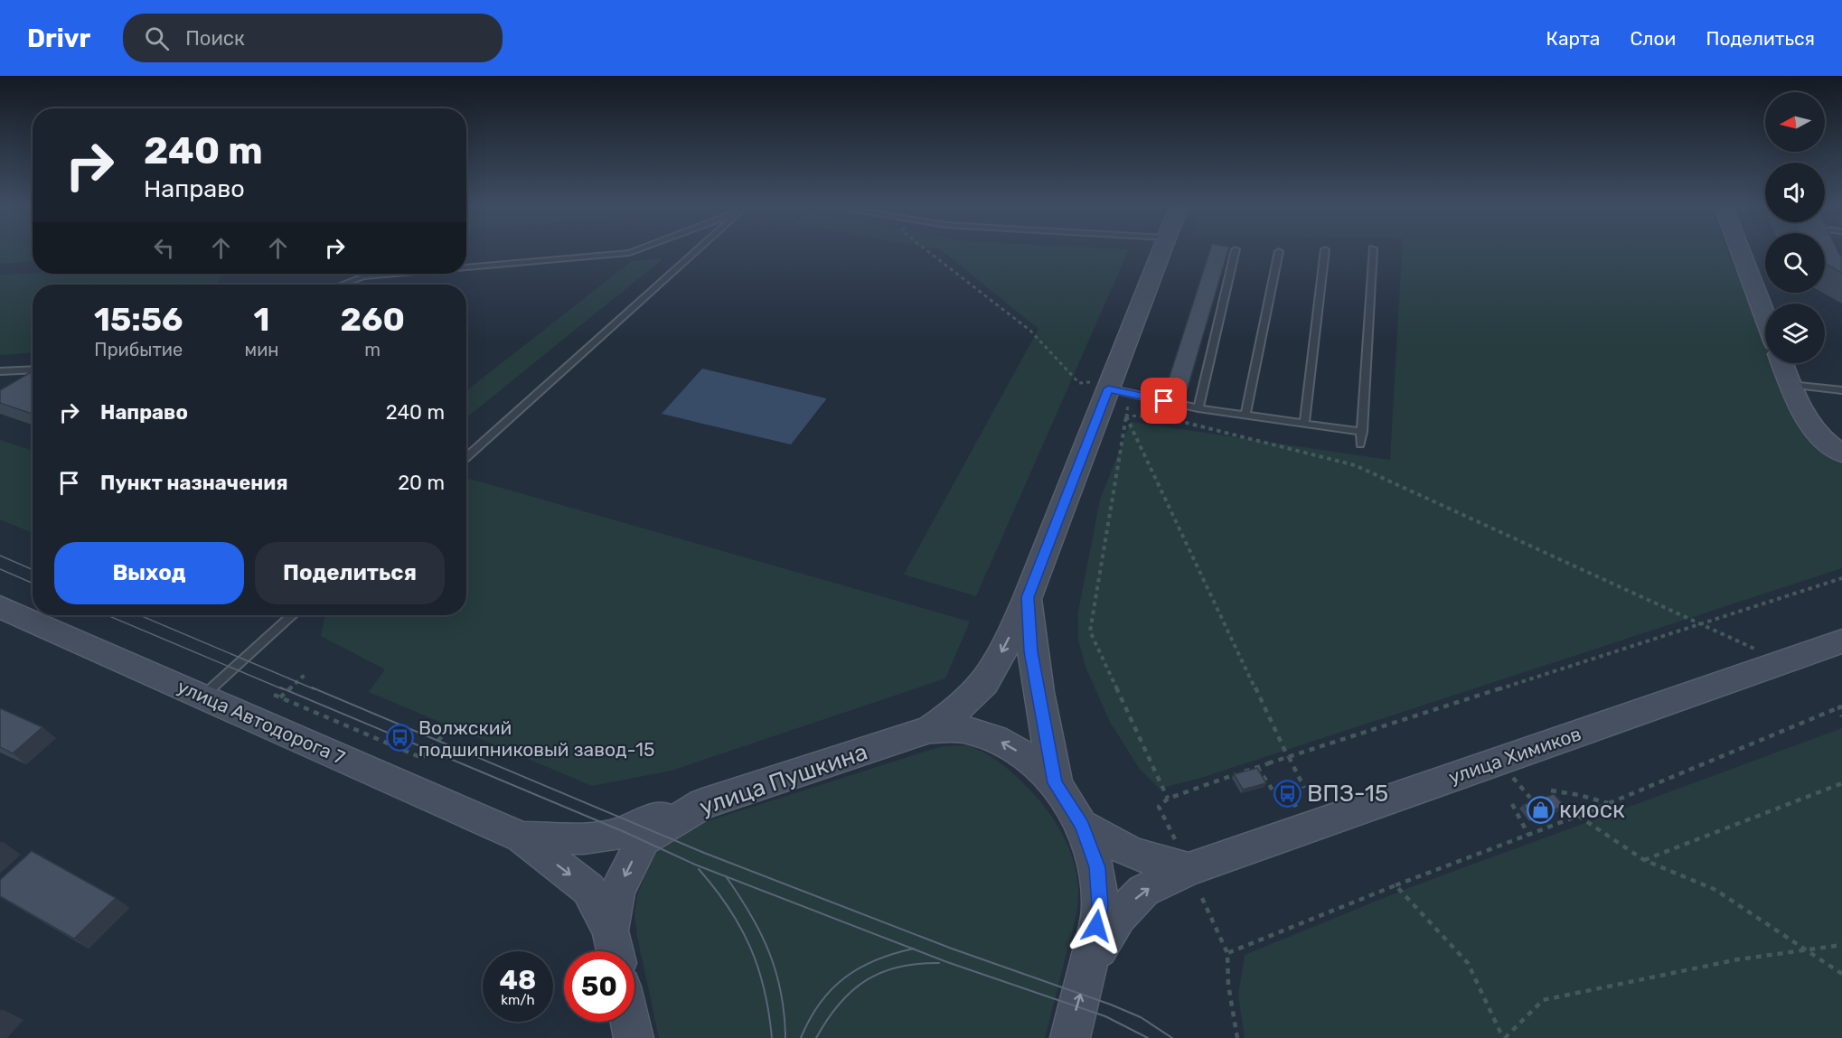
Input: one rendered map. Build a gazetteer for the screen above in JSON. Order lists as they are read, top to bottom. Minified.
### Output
{"streets":{"street":["улица Автодорога 7","улица Химиков","улица Пушкина"]},"crossings":[["улица Автодорога 7","улица Пушкина"],["улица Химиков","улица Пушкина"]],"places":{"bus stop":["Волжский подшипниковый завод-15","ВПЗ-15"],"shop":["киоск"]},"north":"left","page":{"header":"Drivr","search":"Поиск","nav":["Карта","Слои","Поделиться"],"turn":["240 m","Направо"],"eta":["15:56","Прибытие","1","мин","260","m"],"list":[{"name":"Направо","value":"240 m"},{"name":"Пункт назначения","value":"20 m"}],"buttons":["Выход","Поделиться"],"speed":"48 km/h","limit":"50"}}
